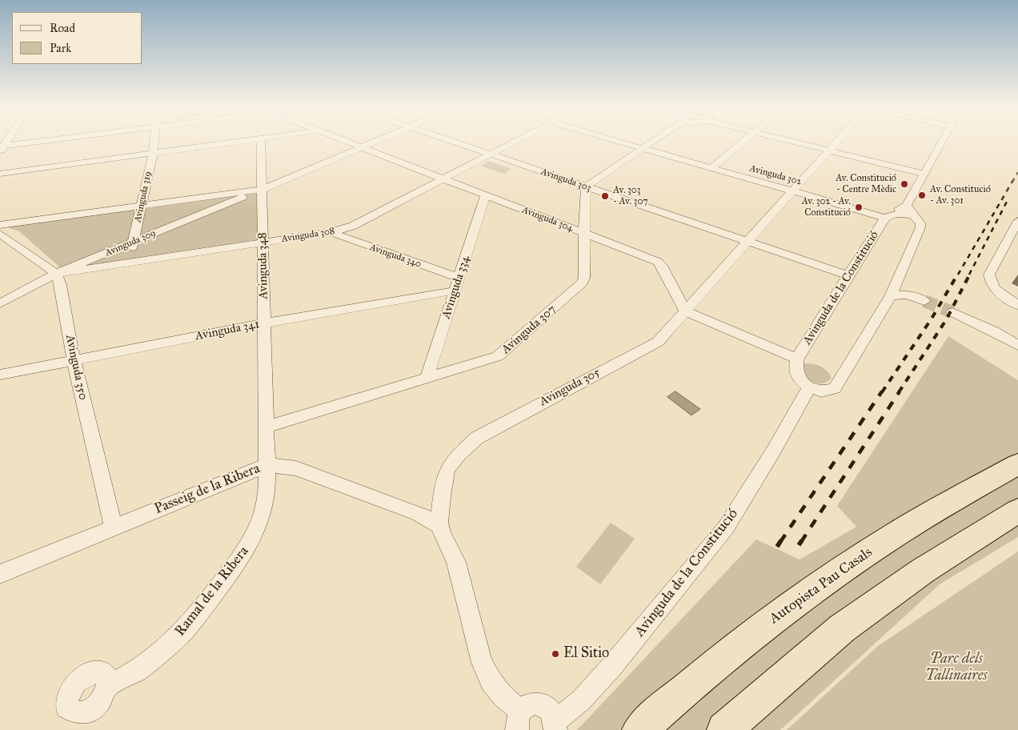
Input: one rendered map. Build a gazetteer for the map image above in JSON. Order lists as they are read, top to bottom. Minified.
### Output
{"streets":{"highway":["Autopista Pau Casals"],"street":["Avinguda 302","Avinguda 303","Avinguda 319","Avinguda 304","Avinguda 308","Avinguda 309","Avinguda 340","Avinguda 348","Avinguda 334","Avinguda de la Constitució","Avinguda 307","Avinguda 341","Avinguda 350","Avinguda 305","Passeig de la Ribera","Ramal de la Ribera"]},"crossings":[["Avinguda 302","Avinguda de la Constitució"],["Avinguda 302","Avinguda 305"],["Avinguda 303","Avinguda 308"],["Avinguda 303","Avinguda de la Constitució"],["Avinguda 303","Avinguda 307"],["Avinguda 303","Avinguda 305"],["Avinguda 319","Avinguda 308"],["Avinguda 319","Avinguda 309"],["Avinguda 304","Avinguda 308"],["Avinguda 304","Avinguda 309"],["Avinguda 304","Avinguda 334"],["Avinguda 304","Avinguda 307"],["Avinguda 304","Avinguda 305"],["Avinguda 308","Avinguda 309"],["Avinguda 308","Avinguda 340"],["Avinguda 308","Avinguda 348"],["Avinguda 308","Avinguda 350"],["Avinguda 309","Avinguda 348"],["Avinguda 309","Avinguda 350"],["Avinguda 340","Avinguda 334"],["Avinguda 348","Avinguda 307"],["Avinguda 348","Avinguda 341"],["Avinguda 348","Passeig de la Ribera"],["Avinguda 348","Ramal de la Ribera"],["Avinguda 334","Avinguda 307"],["Avinguda 334","Avinguda 341"],["Avinguda 341","Avinguda 350"],["Avinguda 350","Passeig de la Ribera"],["Avinguda 305","Passeig de la Ribera"],["Passeig de la Ribera","Ramal de la Ribera"]],"parks":["Parc dels Tallinaires"],"places":["Av. Constitució - Centre Mèdic","Av. Constitució - Av. 301","Av. 303 - Av. 307","Av. 302 - Av. Constitució","El Sitio"],"legend":["Road","Park"]}
